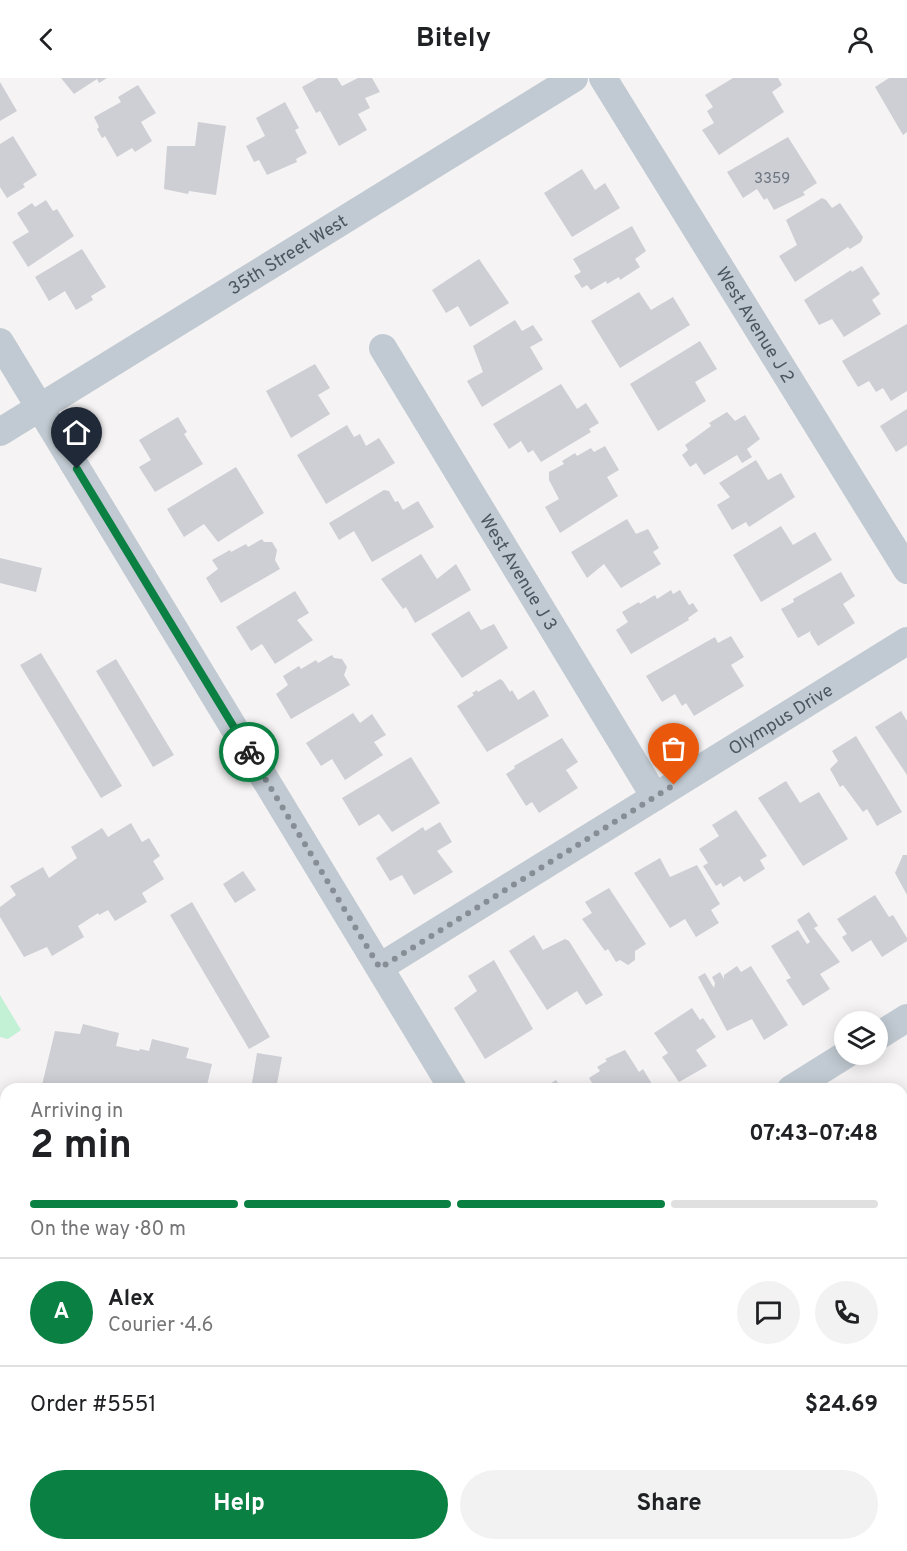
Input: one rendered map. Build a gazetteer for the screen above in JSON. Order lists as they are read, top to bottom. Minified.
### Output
{"streets":{"street":["35th Street West","West Avenue J 2","West Avenue J 3","Olympus Drive"]},"crossings":[["West Avenue J 3","Olympus Drive"]],"house_numbers":["3359"],"page":{"header":"Bitely","heading":["2 min","Arriving in","07:43–07:48"],"panel":["Alex","Courier · 4.6","Order #5551","$24.69"],"bar":"On the way · 80 m","round":"A","buttons":["Help","Share"]}}
